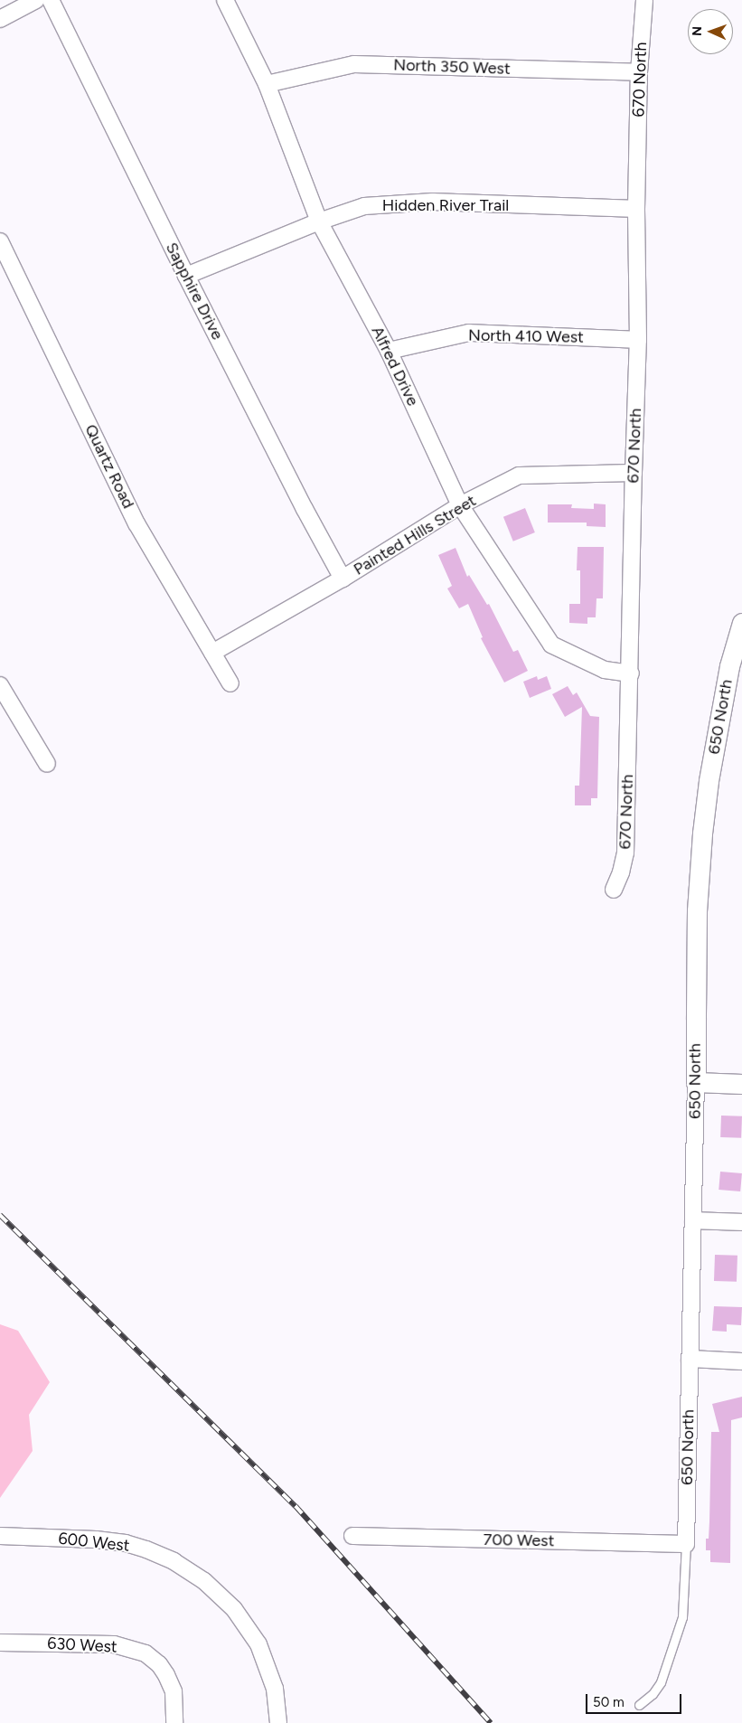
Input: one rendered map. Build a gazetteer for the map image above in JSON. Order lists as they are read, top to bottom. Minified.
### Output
{"streets":{"street":["North 350 West","670 North","Hidden River Trail","Sapphire Drive","North 410 West","Alfred Drive","Quartz Road","Painted Hills Street","650 North","700 West","600 West","630 West"]},"crossings":[["North 350 West","670 North"],["North 350 West","Alfred Drive"],["670 North","Hidden River Trail"],["670 North","North 410 West"],["670 North","Alfred Drive"],["670 North","Painted Hills Street"],["Hidden River Trail","Sapphire Drive"],["Hidden River Trail","Alfred Drive"],["Sapphire Drive","Painted Hills Street"],["North 410 West","Alfred Drive"],["Alfred Drive","Painted Hills Street"],["Quartz Road","Painted Hills Street"],["650 North","700 West"]],"scale_bar":"50 m","north":"left"}
